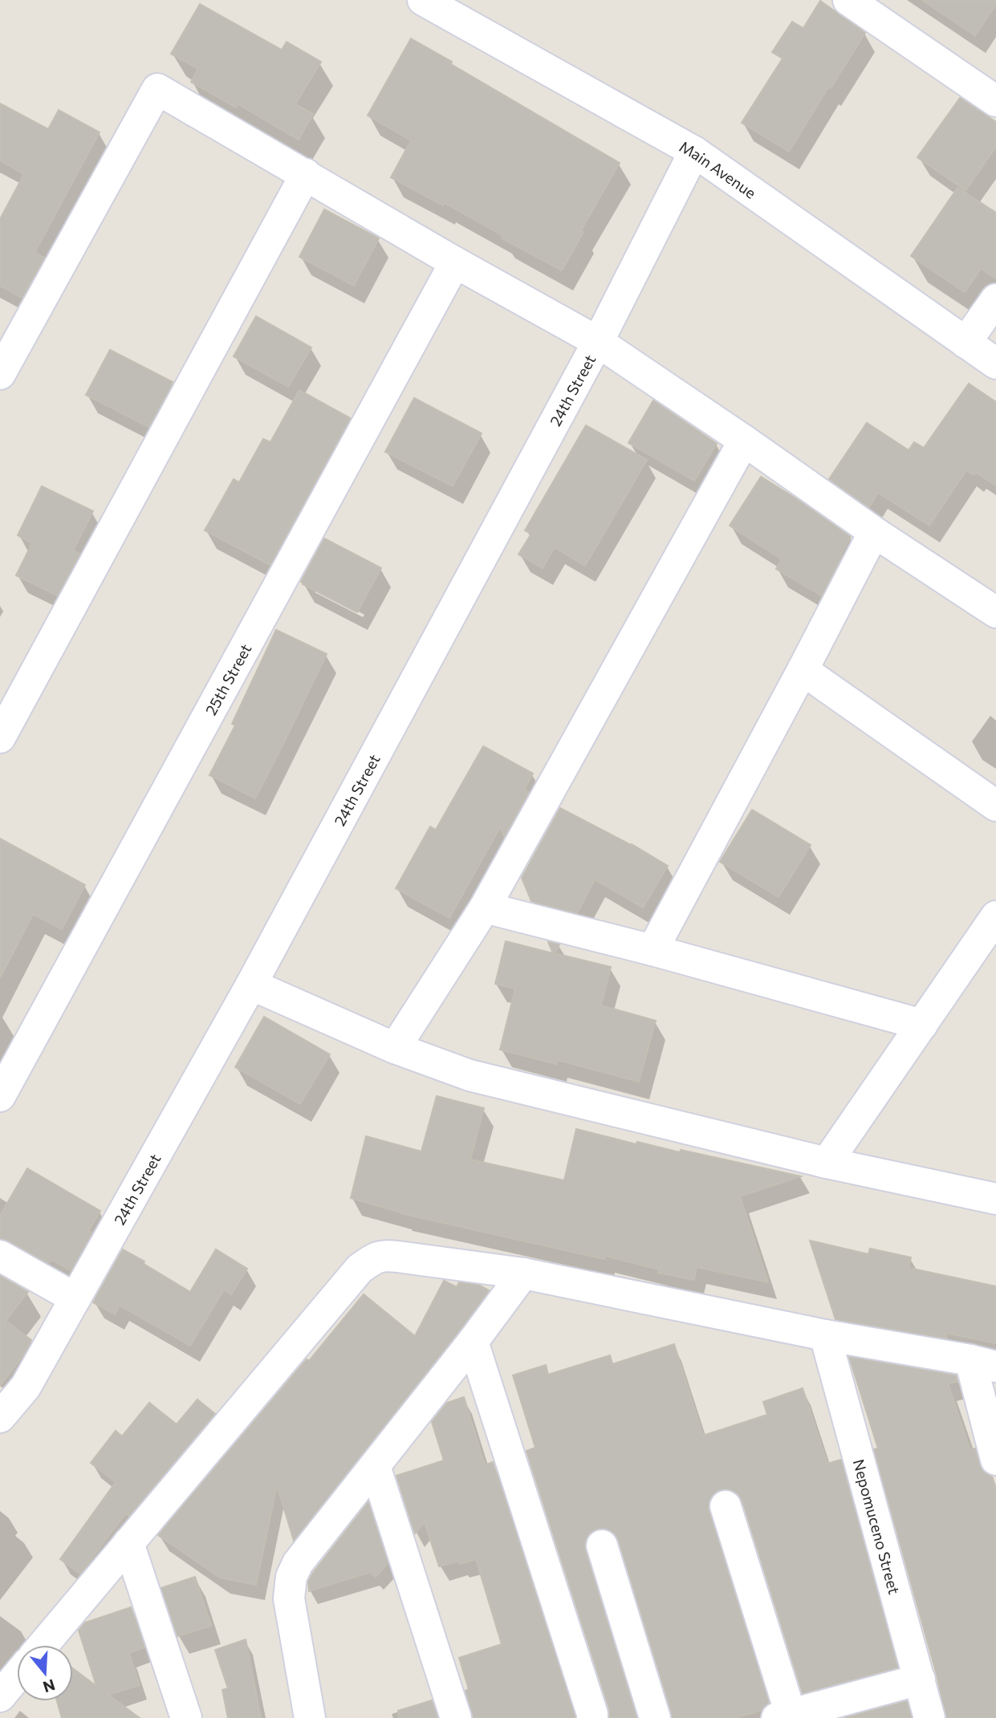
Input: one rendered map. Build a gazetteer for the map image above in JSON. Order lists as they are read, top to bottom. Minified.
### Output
{"streets":{"street":["Main Avenue","24th Street","25th Street","Nepomuceno Street"]},"crossings":[["Main Avenue","24th Street"]],"north":"bottom"}
